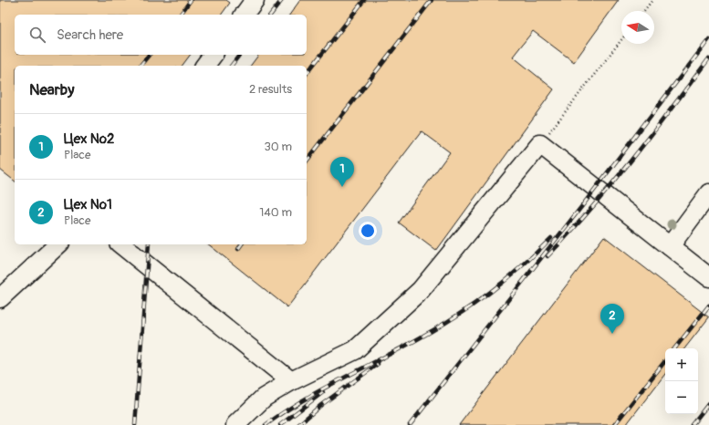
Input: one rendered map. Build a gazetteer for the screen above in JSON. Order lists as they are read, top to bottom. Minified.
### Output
{"north":"left","page":{"search":"Search here","heading":["Nearby","2 results"],"list":[{"mark":"1","name":"Цех №2","note":"Place","value":"30 m"},{"mark":"2","name":"Цех №1","note":"Place","value":"140 m"}],"pins":["1","2"],"map_buttons":["+","−"]}}
